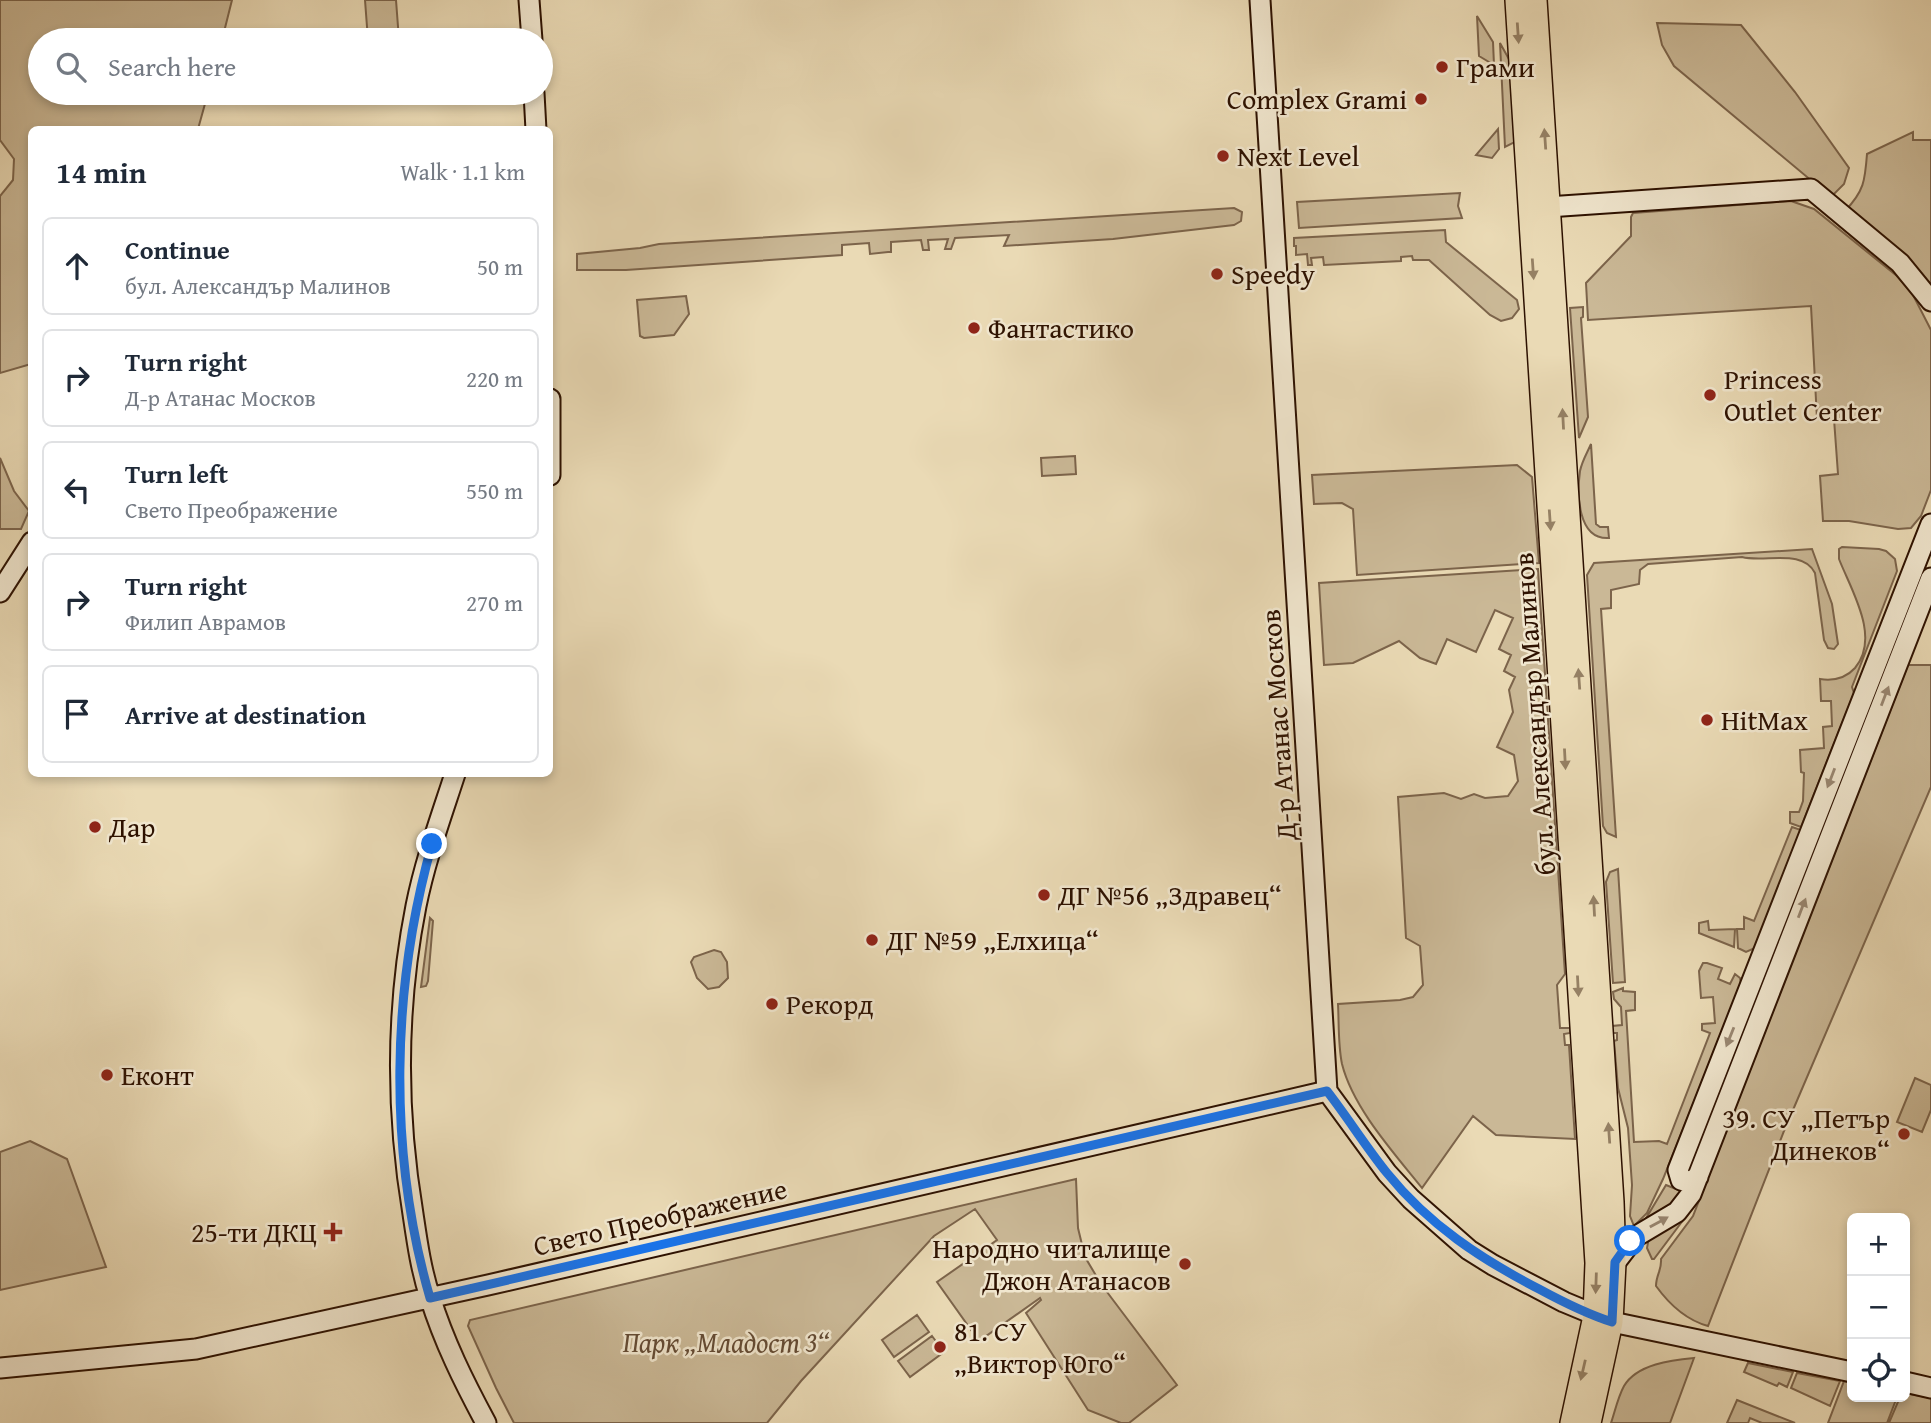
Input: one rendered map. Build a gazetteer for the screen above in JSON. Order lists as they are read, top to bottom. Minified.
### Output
{"streets":{"main road":["бул. Александър Малинов"],"street":["Д-р Атанас Москов","Свето Преображение"]},"crossings":[["Д-р Атанас Москов","Свето Преображение"]],"parks":["Парк „Младост 3“"],"places":{"other":["Грами","Complex Grami","Next Level","Speedy","Фантастико","Princess Outlet Center","HitMax","Дар","ДГ №56 „Здравец“","ДГ №59 „Елхица“","Рекорд","Еконт","39. СУ „Петър Динеков“","Народно читалище Джон Атанасов","81. СУ „Виктор Юго“"],"health":["25-ти ДКЦ"]},"page":{"search":"Search here","heading":["14 min","Walk · 1.1 km"],"list":[["Continue","бул. Александър Малинов","50 m"],["Turn right","Д-р Атанас Москов","220 m"],["Turn left","Свето Преображение","550 m"],["Turn right","Филип Аврамов","270 m"],"Arrive at destination"],"map_buttons":["+","−"]}}
